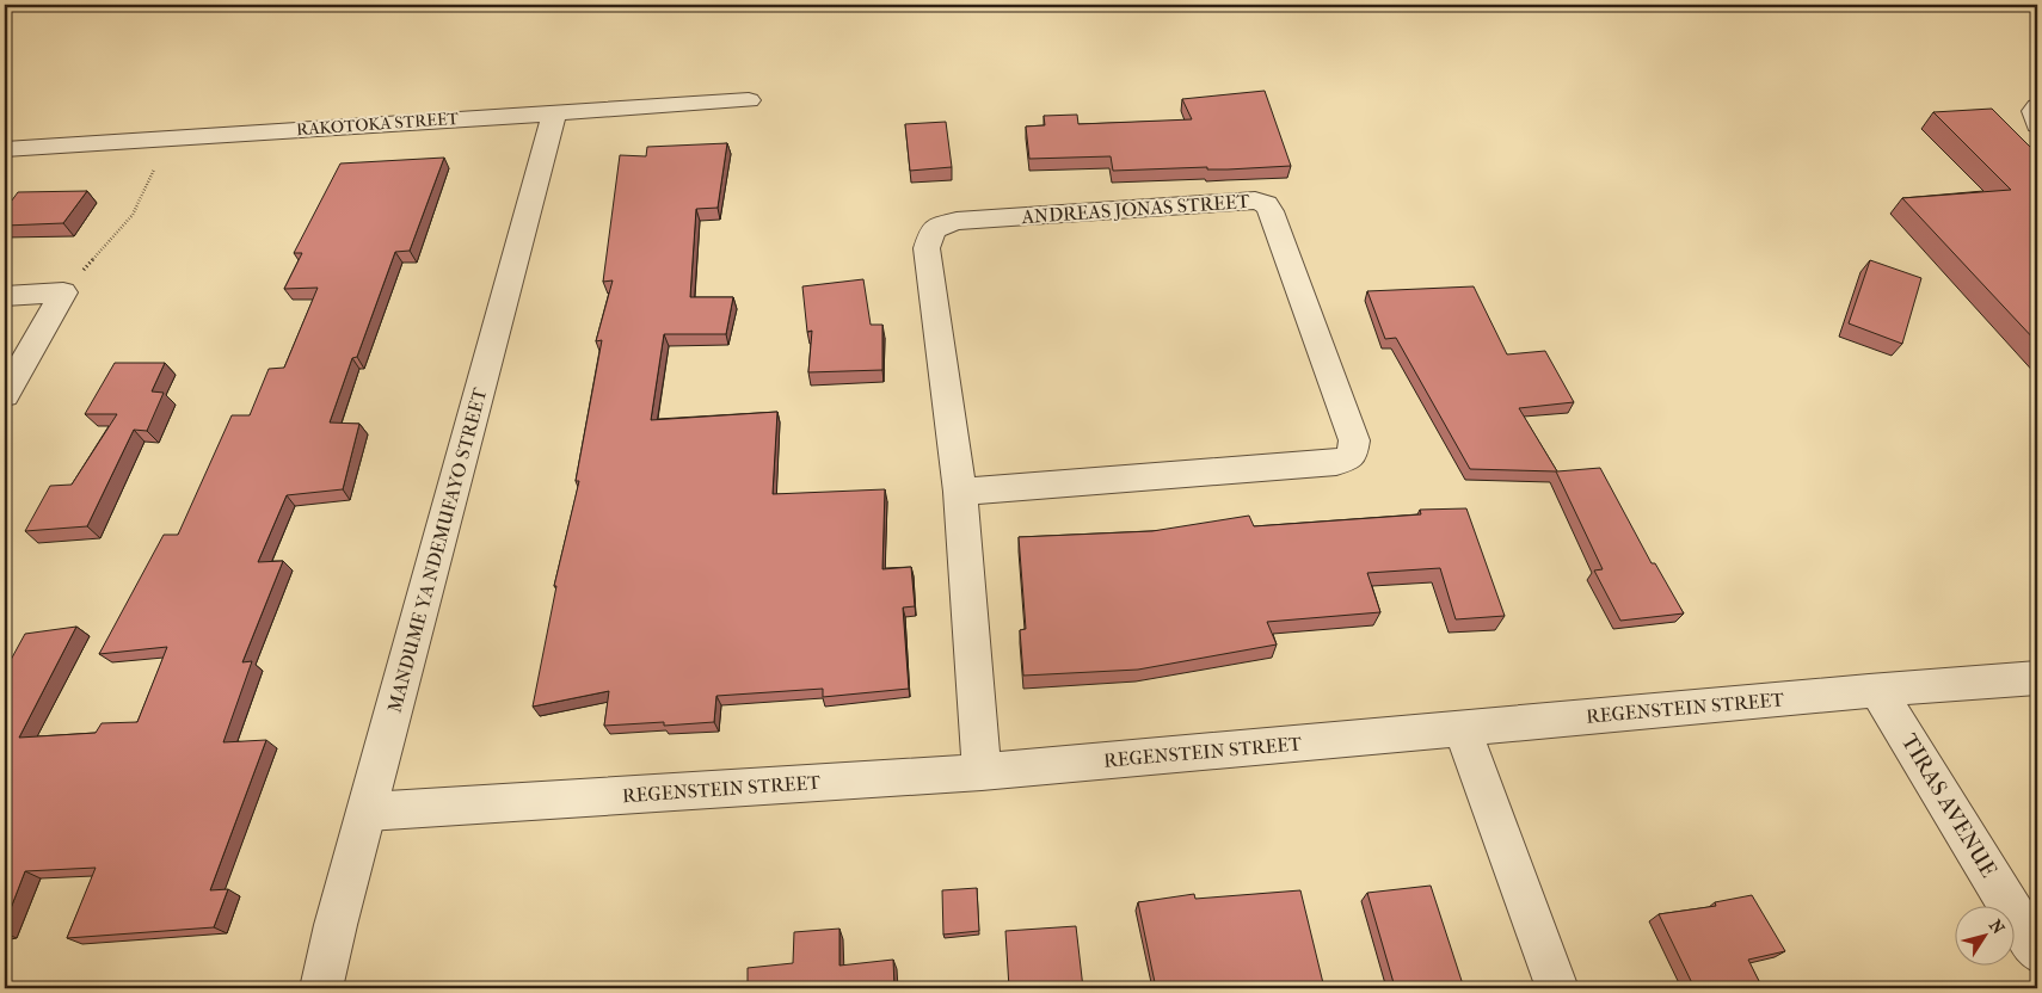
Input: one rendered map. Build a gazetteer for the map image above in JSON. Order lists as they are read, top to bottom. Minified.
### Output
{"streets":{"street":["RAKOTOKA STREET","ANDREAS JONAS STREET","MANDUME YA NDEMUFAYO STREET","REGENSTEIN STREET","TIRAS AVENUE"]},"crossings":[["RAKOTOKA STREET","MANDUME YA NDEMUFAYO STREET"],["ANDREAS JONAS STREET","REGENSTEIN STREET"],["MANDUME YA NDEMUFAYO STREET","REGENSTEIN STREET"],["REGENSTEIN STREET","TIRAS AVENUE"]],"north":"top right"}
